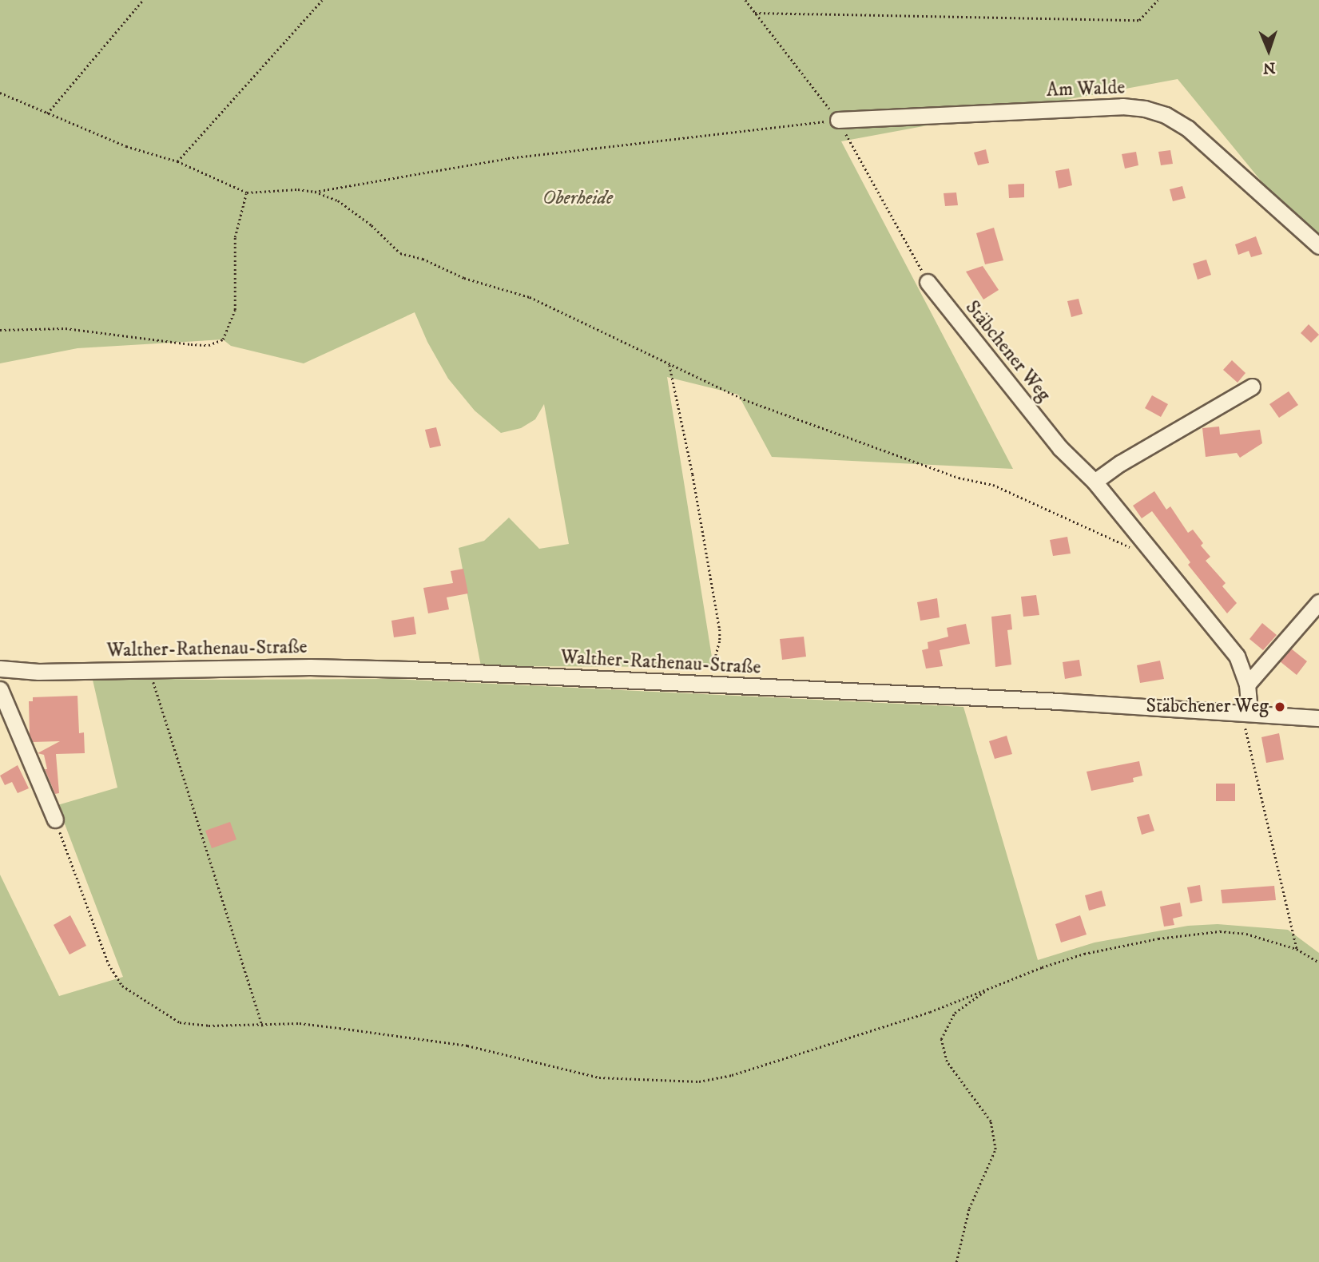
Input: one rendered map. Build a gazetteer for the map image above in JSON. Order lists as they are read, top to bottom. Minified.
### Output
{"streets":{"street":["Am Walde","Stäbchener Weg","Walther-Rathenau-Straße"]},"crossings":[["Stäbchener Weg","Walther-Rathenau-Straße"]],"parks":["Oberheide"],"places":["Stäbchener Weg"],"north":"bottom"}
